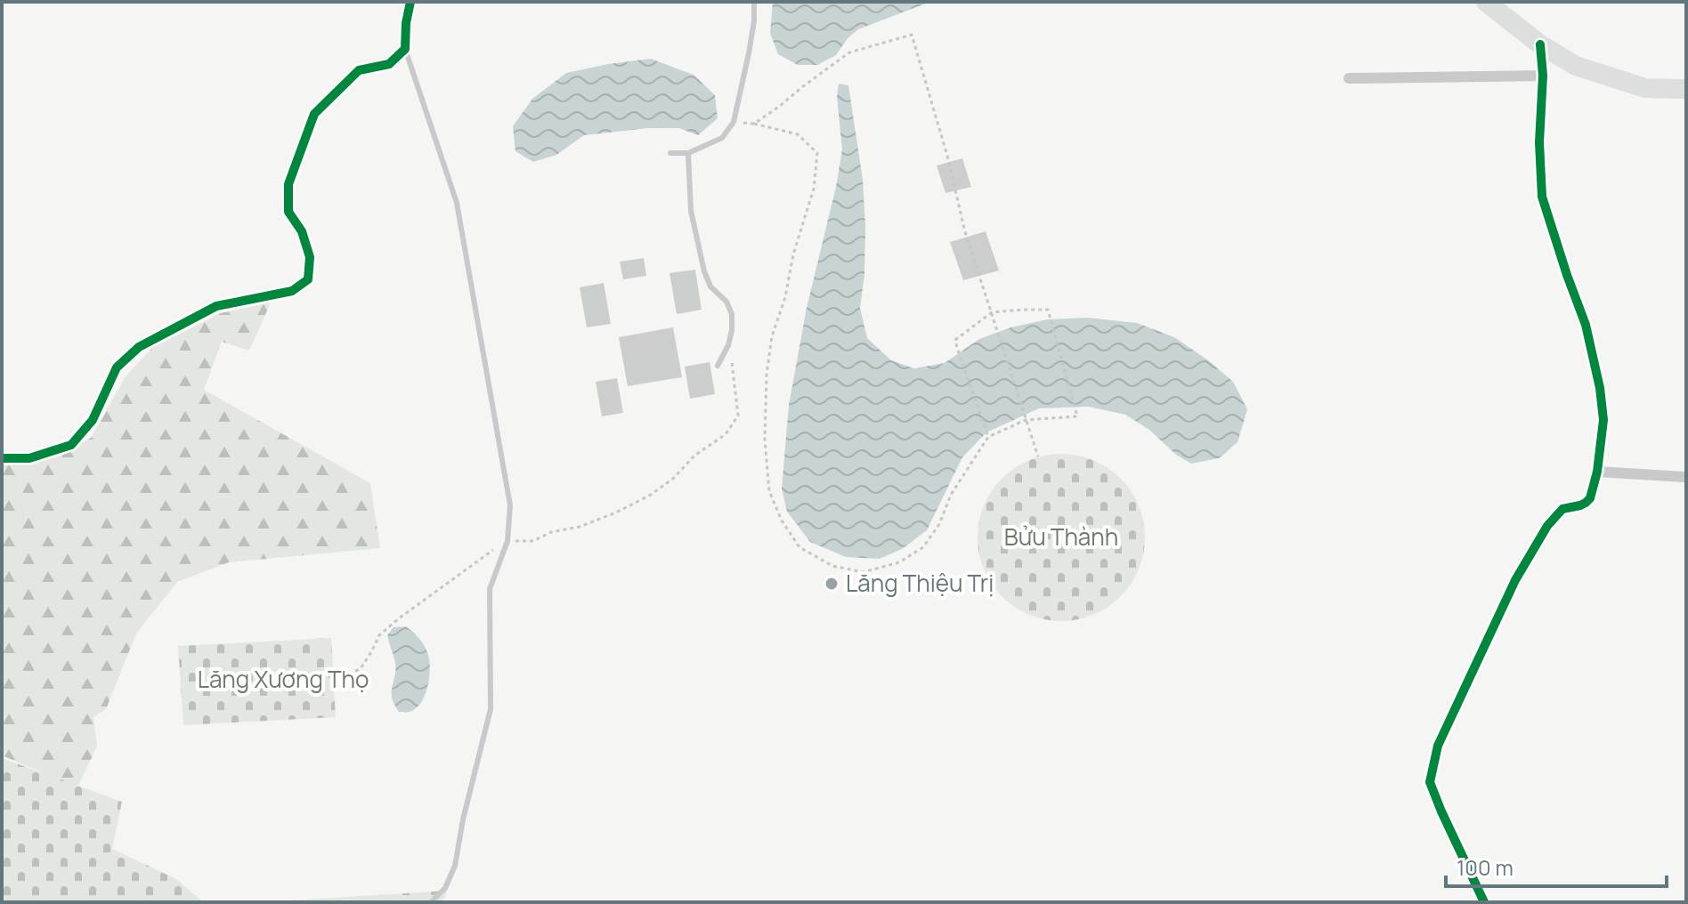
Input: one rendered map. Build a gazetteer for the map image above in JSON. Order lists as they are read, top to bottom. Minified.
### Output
{"parks":["Bửu Thành","Lăng Xương Thọ"],"places":["Lăng Thiệu Trị"],"scale_bar":"100 m"}
